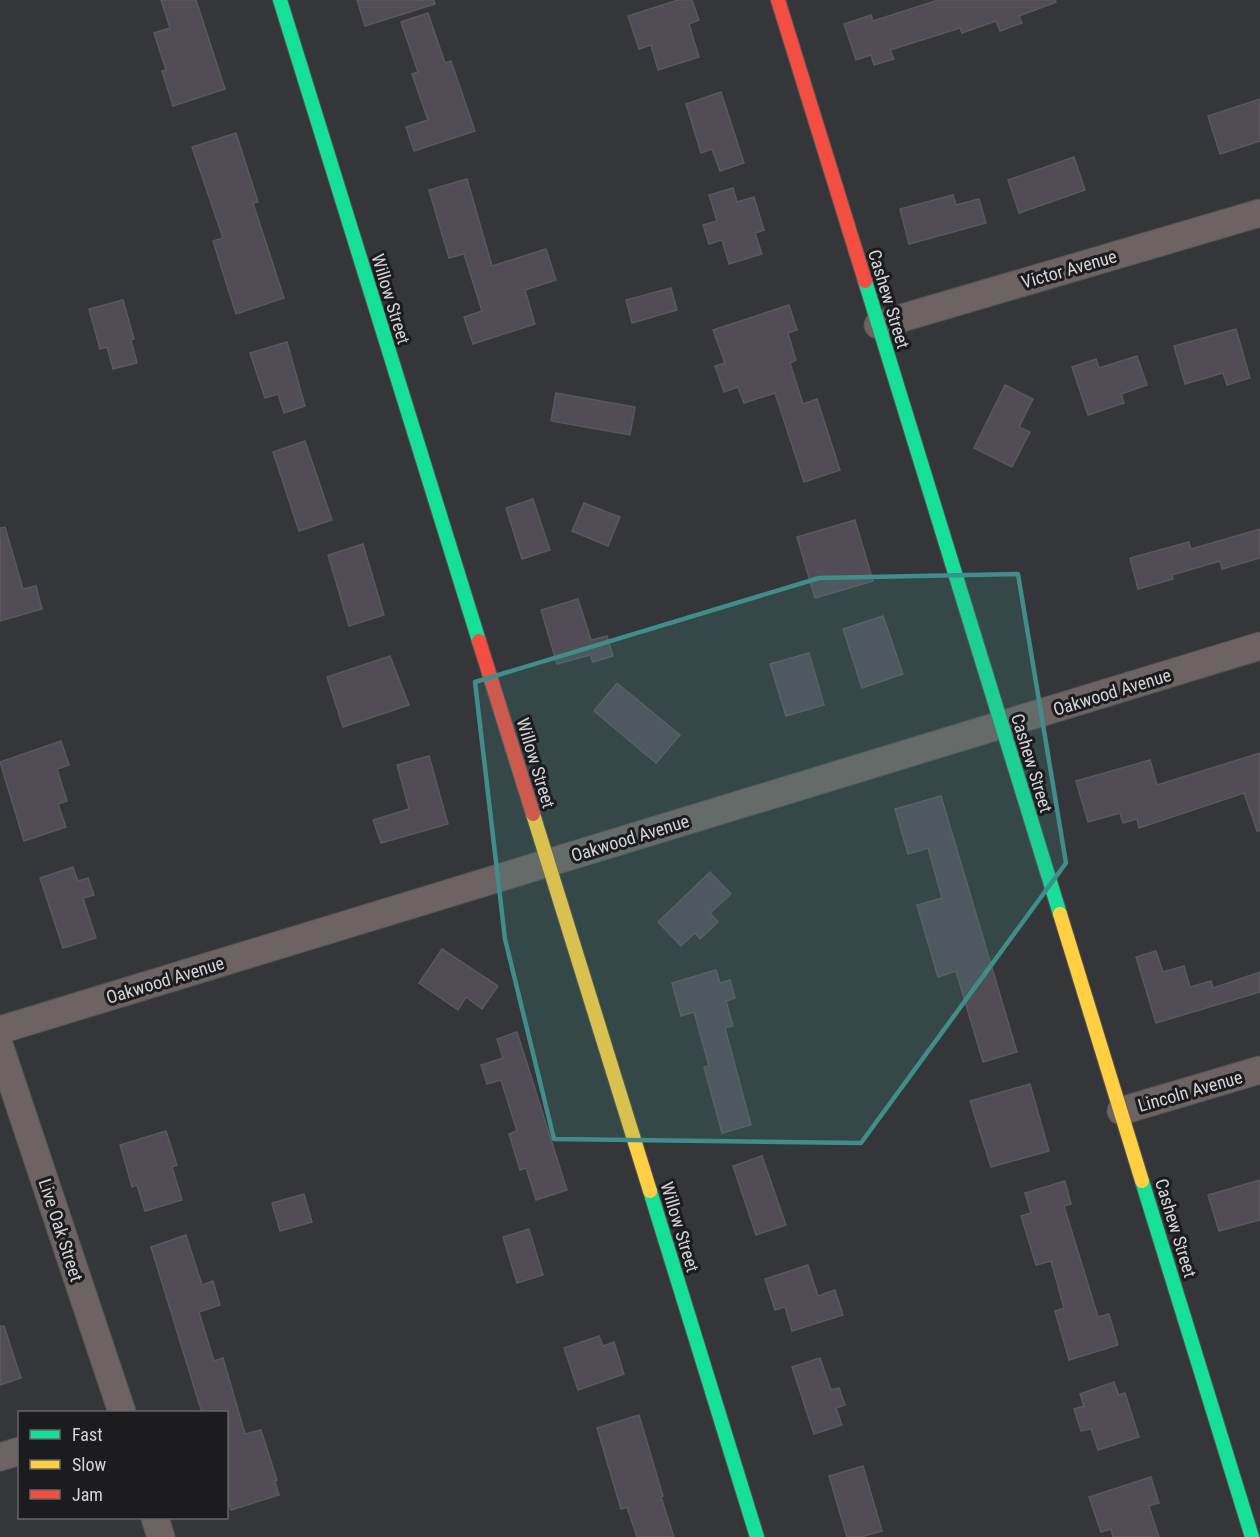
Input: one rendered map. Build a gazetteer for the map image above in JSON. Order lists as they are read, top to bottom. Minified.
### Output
{"streets":{"street":["Victor Avenue","Willow Street","Cashew Street","Oakwood Avenue","Lincoln Avenue","Live Oak Street"]},"crossings":[["Victor Avenue","Cashew Street"],["Willow Street","Oakwood Avenue"],["Cashew Street","Oakwood Avenue"],["Cashew Street","Lincoln Avenue"]],"legend":["Fast","Slow","Jam"]}
